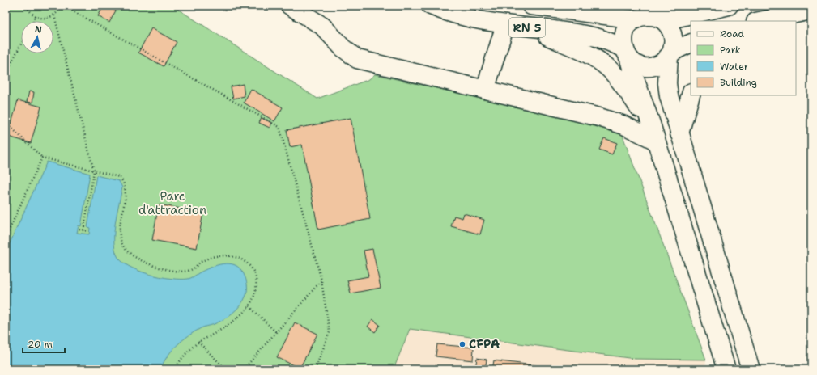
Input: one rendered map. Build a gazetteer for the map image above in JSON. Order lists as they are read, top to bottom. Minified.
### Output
{"streets":{"main road":["RN 5"]},"parks":["Parc d'attraction"],"places":["CFPA"],"legend":["Road","Park","Water","Building"],"scale_bar":"20 m","north":"top"}
